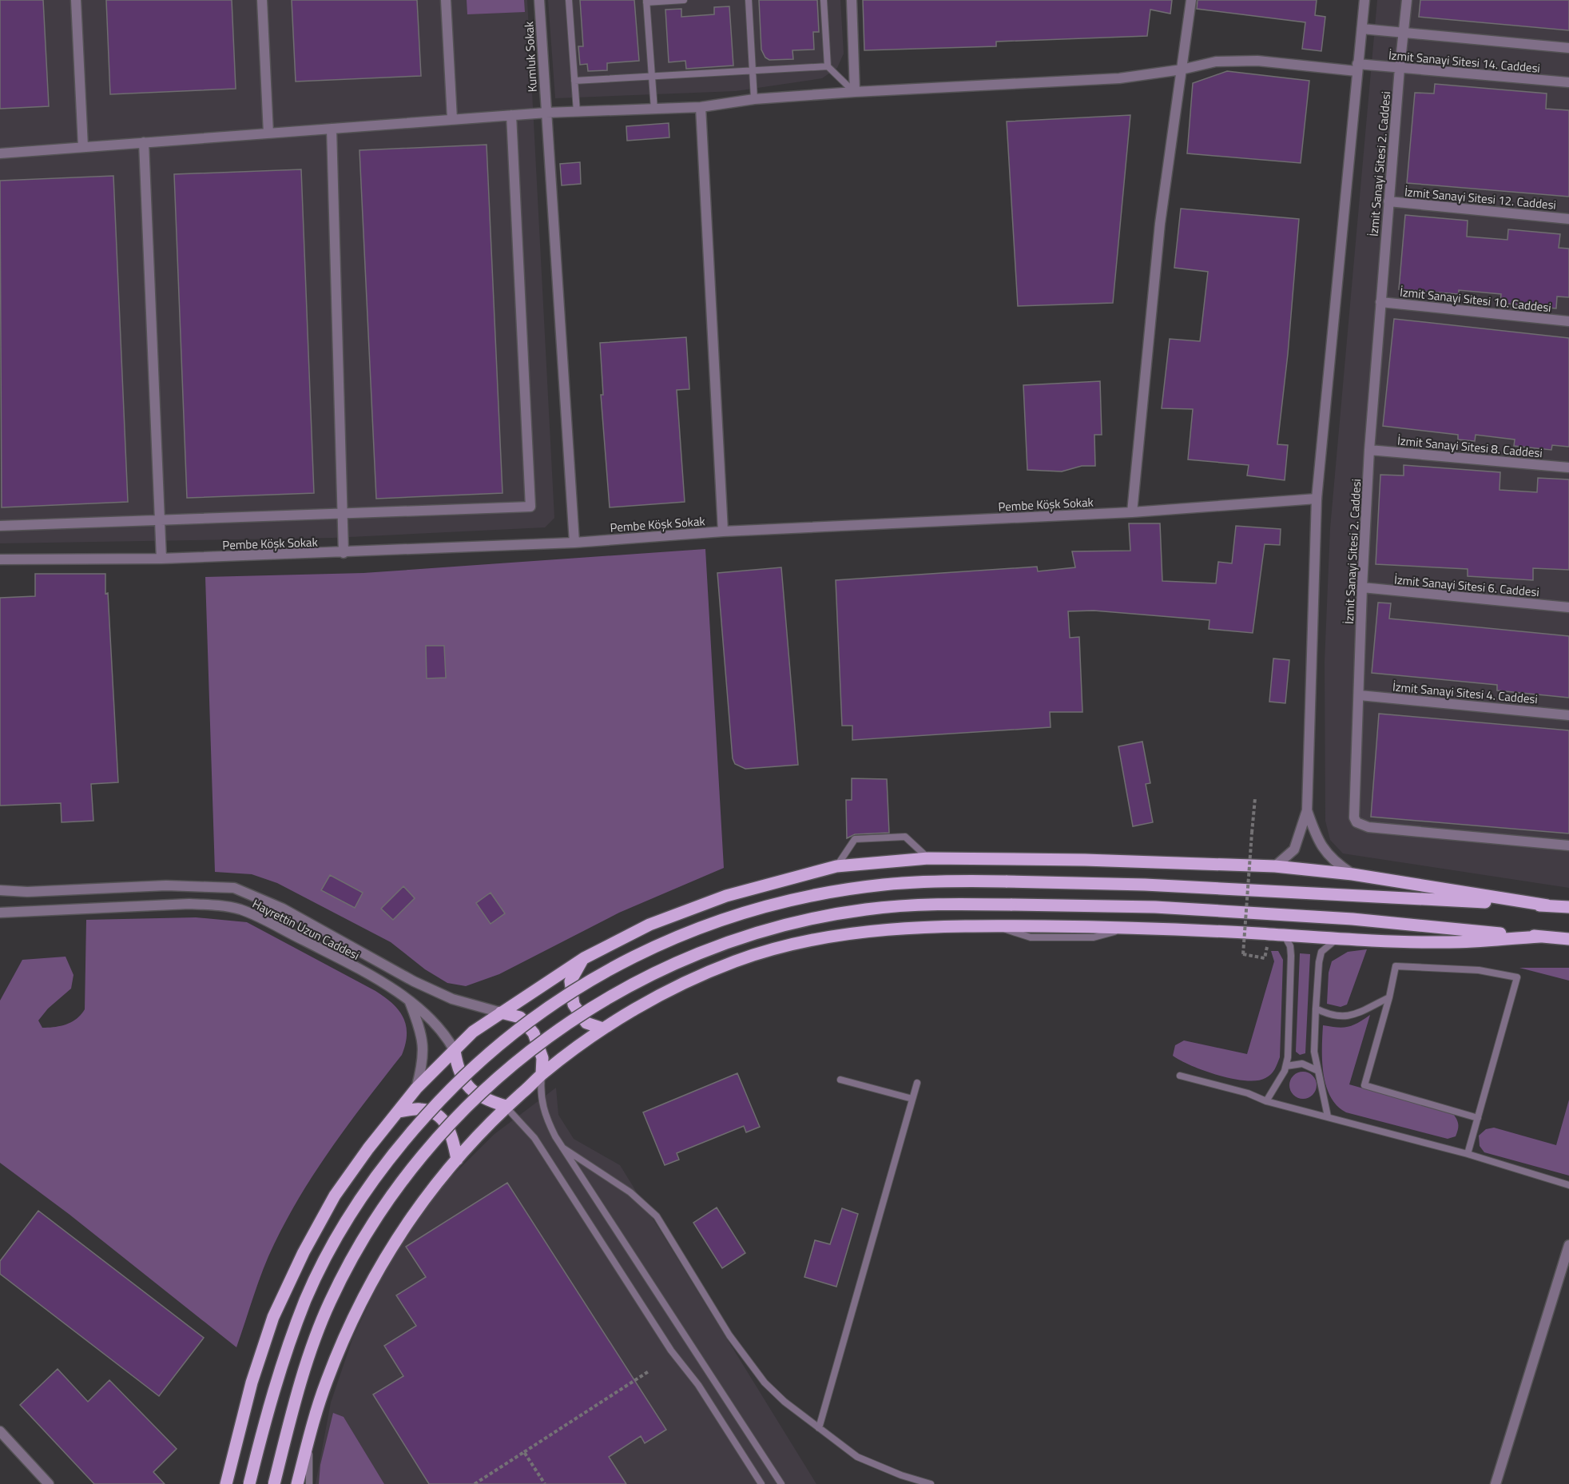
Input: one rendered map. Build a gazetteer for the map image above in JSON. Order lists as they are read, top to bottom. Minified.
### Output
{"streets":{"street":["Kumluk Sokak","İzmit Sanayi Sitesi 14. Caddesi","İzmit Sanayi Sitesi 2. Caddesi","İzmit Sanayi Sitesi 12. Caddesi","İzmit Sanayi Sitesi 10. Caddesi","İzmit Sanayi Sitesi 8. Caddesi","Pembe Köşk Sokak","İzmit Sanayi Sitesi 6. Caddesi","İzmit Sanayi Sitesi 4. Caddesi","Hayrettin Uzun Caddesi"]},"crossings":[["Kumluk Sokak","İzmit Sanayi Sitesi 14. Caddesi"],["Kumluk Sokak","Pembe Köşk Sokak"],["İzmit Sanayi Sitesi 14. Caddesi","İzmit Sanayi Sitesi 2. Caddesi"],["İzmit Sanayi Sitesi 2. Caddesi","İzmit Sanayi Sitesi 12. Caddesi"],["İzmit Sanayi Sitesi 2. Caddesi","İzmit Sanayi Sitesi 10. Caddesi"],["İzmit Sanayi Sitesi 2. Caddesi","İzmit Sanayi Sitesi 8. Caddesi"],["İzmit Sanayi Sitesi 2. Caddesi","İzmit Sanayi Sitesi 6. Caddesi"],["İzmit Sanayi Sitesi 2. Caddesi","İzmit Sanayi Sitesi 4. Caddesi"]]}
